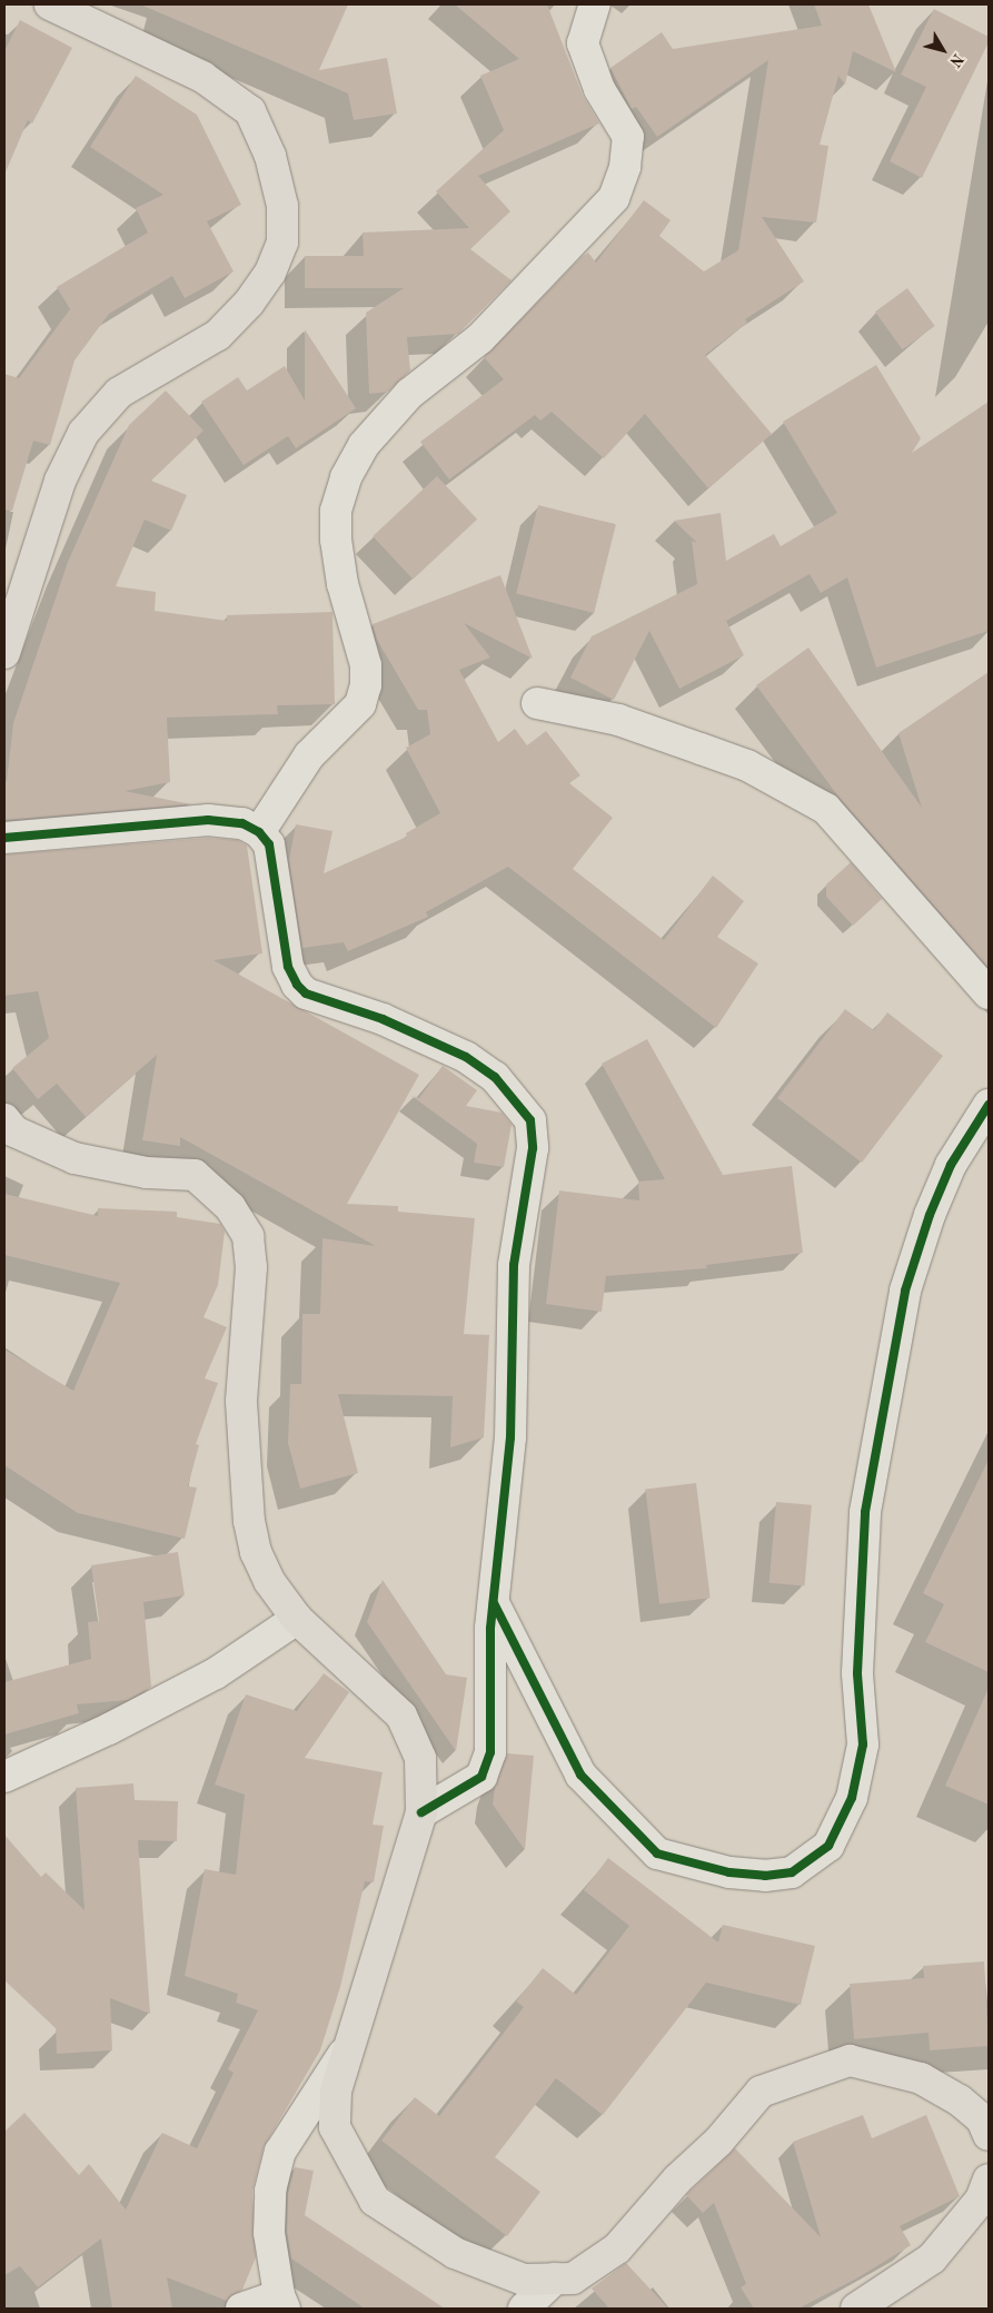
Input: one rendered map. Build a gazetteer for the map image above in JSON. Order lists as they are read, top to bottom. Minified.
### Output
{"north":"bottom right"}
